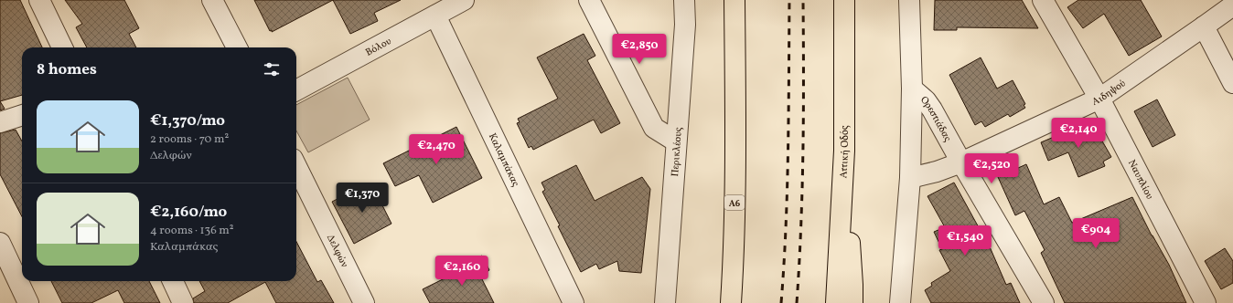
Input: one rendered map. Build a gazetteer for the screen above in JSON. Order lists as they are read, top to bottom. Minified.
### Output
{"streets":{"highway":["Αττική Οδός","Α6"],"street":["Βόλου","Αιδηψού","Ορεστιάδας","Περικλέους","Καλαμπάκας","Ναυπλίου","Δελφών"]},"crossings":[["Βόλου","Καλαμπάκας"],["Αιδηψού","Ορεστιάδας"],["Αιδηψού","Ναυπλίου"]],"page":{"price":["€2,850","€2,140","€2,470","€2,520","€1,370","€904","€1,540","€2,160"],"heading":"8 homes","list":[{"name":"€1,370/mo","note":"2 rooms · 70 m² · Δελφών"},{"name":"€2,160/mo","note":"4 rooms · 136 m² · Καλαμπάκας"}]}}
